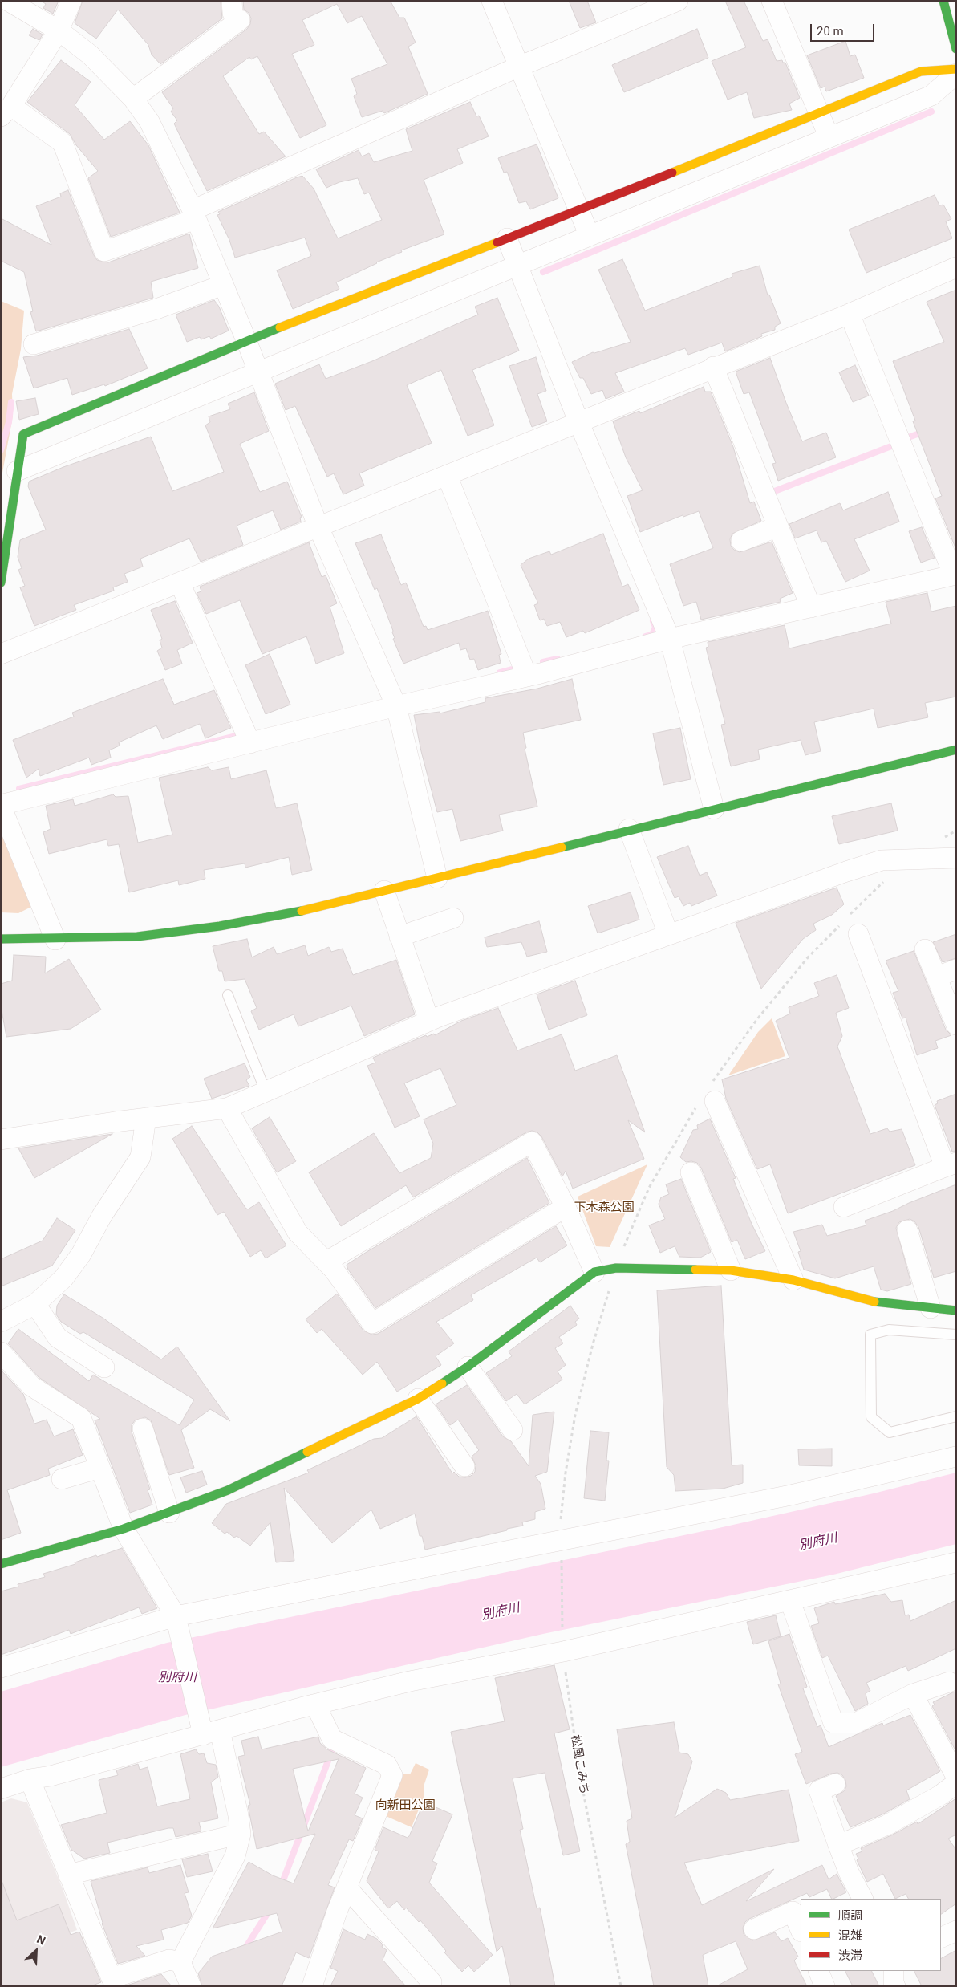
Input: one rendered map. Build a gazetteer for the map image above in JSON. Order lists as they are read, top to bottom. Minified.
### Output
{"streets":{"path":["松風こみち"]},"water":["別府川"],"parks":["下木森公園","向新田公園"],"legend":["順調","混雑","渋滞"],"scale_bar":"20 m","north":"top right"}
